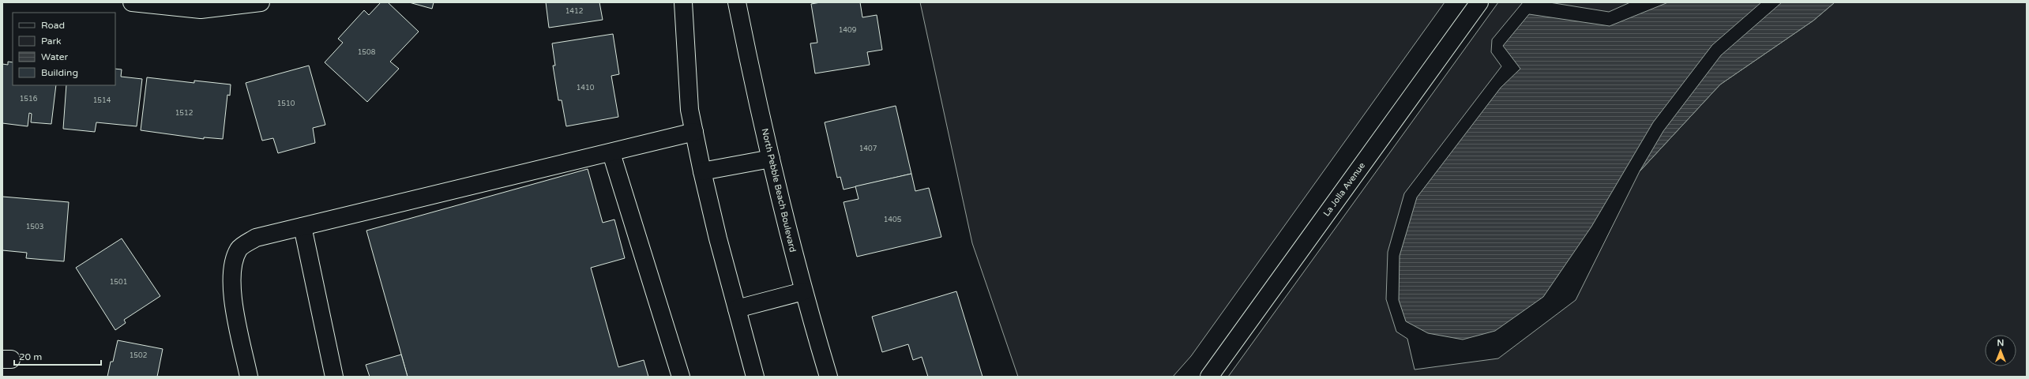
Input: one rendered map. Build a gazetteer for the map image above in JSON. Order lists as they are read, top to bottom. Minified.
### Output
{"streets":{"street":["La Jolla Avenue","North Pebble Beach Boulevard"]},"house_numbers":["1412","1409","1508","1410","1516","1514","1510","1512","1407","1405","1503","1501","1502"],"legend":["Road","Park","Water","Building"],"scale_bar":"20 m","north":"top"}
